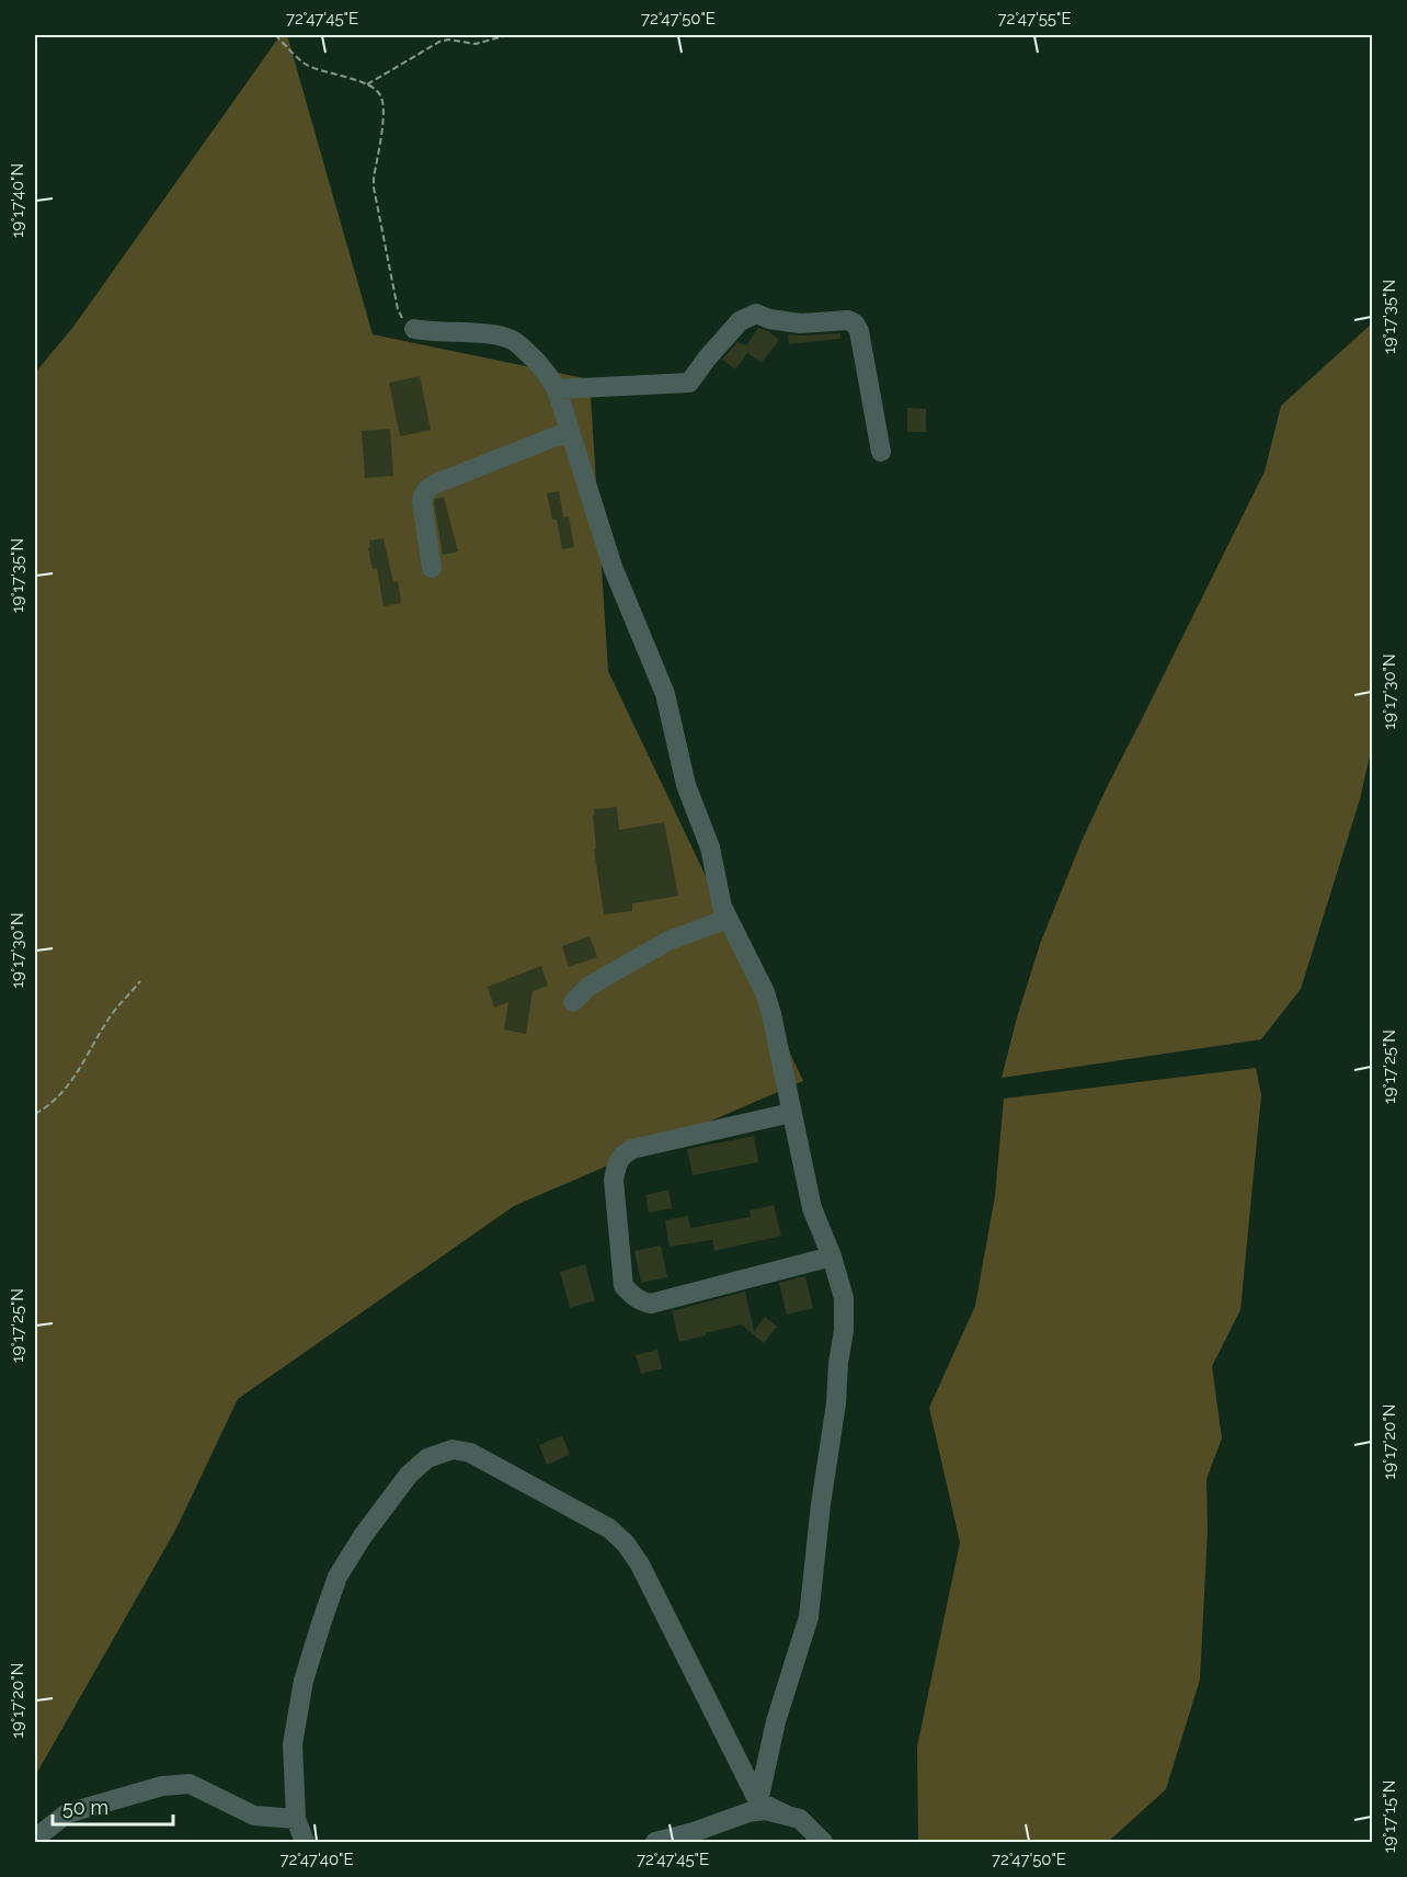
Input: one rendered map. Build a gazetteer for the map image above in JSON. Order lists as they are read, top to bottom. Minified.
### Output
{"scale_bar":"50 m","coordinates":["72°47'45\"E","72°47'50\"E","72°47'55\"E","19°17'40\"N","19°17'35\"N","19°17'30\"N","19°17'25\"N","19°17'20\"N","19°17'15\"N","72°47'40\"E"]}
